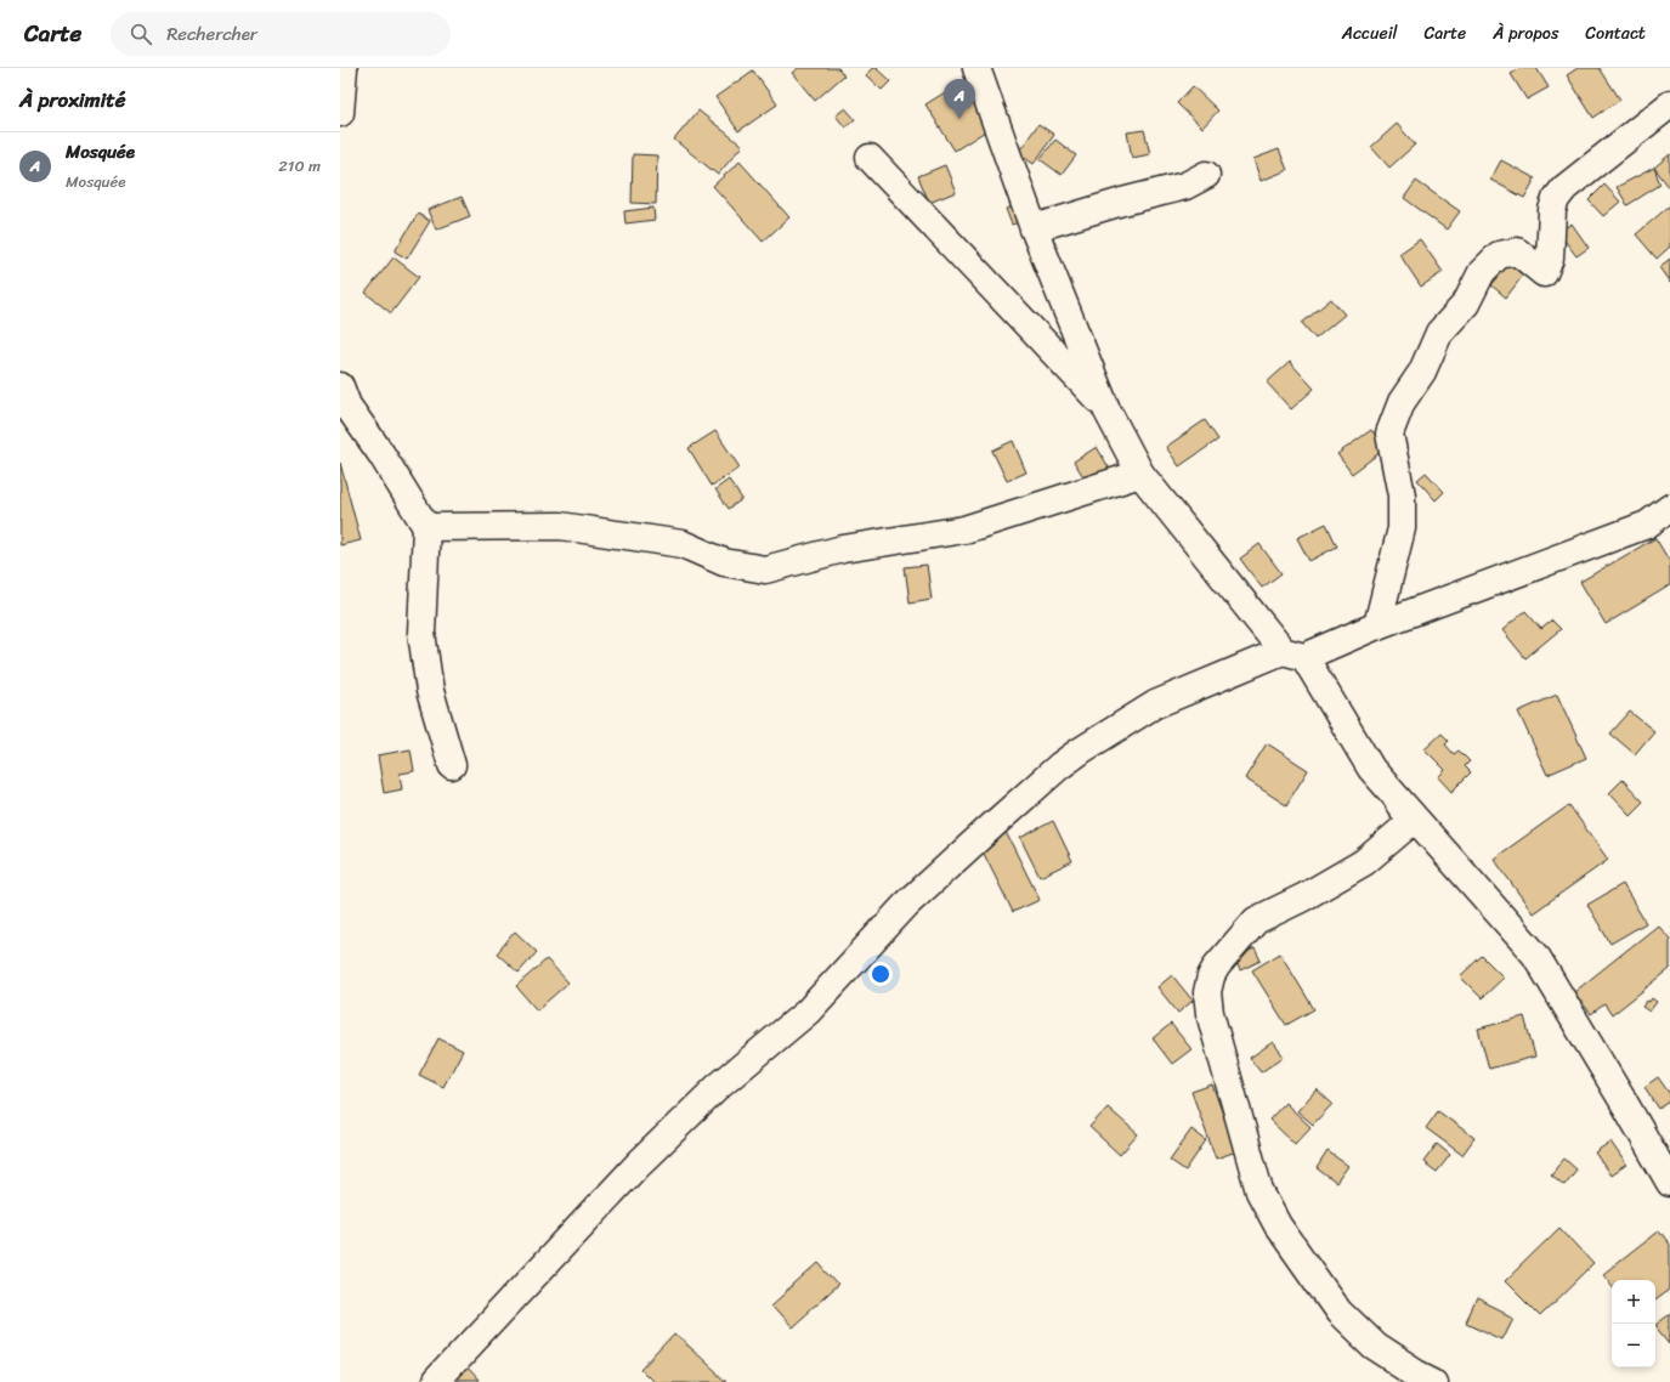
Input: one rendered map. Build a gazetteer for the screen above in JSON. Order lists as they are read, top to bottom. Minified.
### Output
{"page":{"header":"Carte","search":"Rechercher","nav":["Accueil","Carte","À propos","Contact"],"heading":"À proximité","pins":"A","list":[{"mark":"A","name":"Mosquée","note":"Mosquée","value":"210 m"}],"map_buttons":["+","−"]}}
